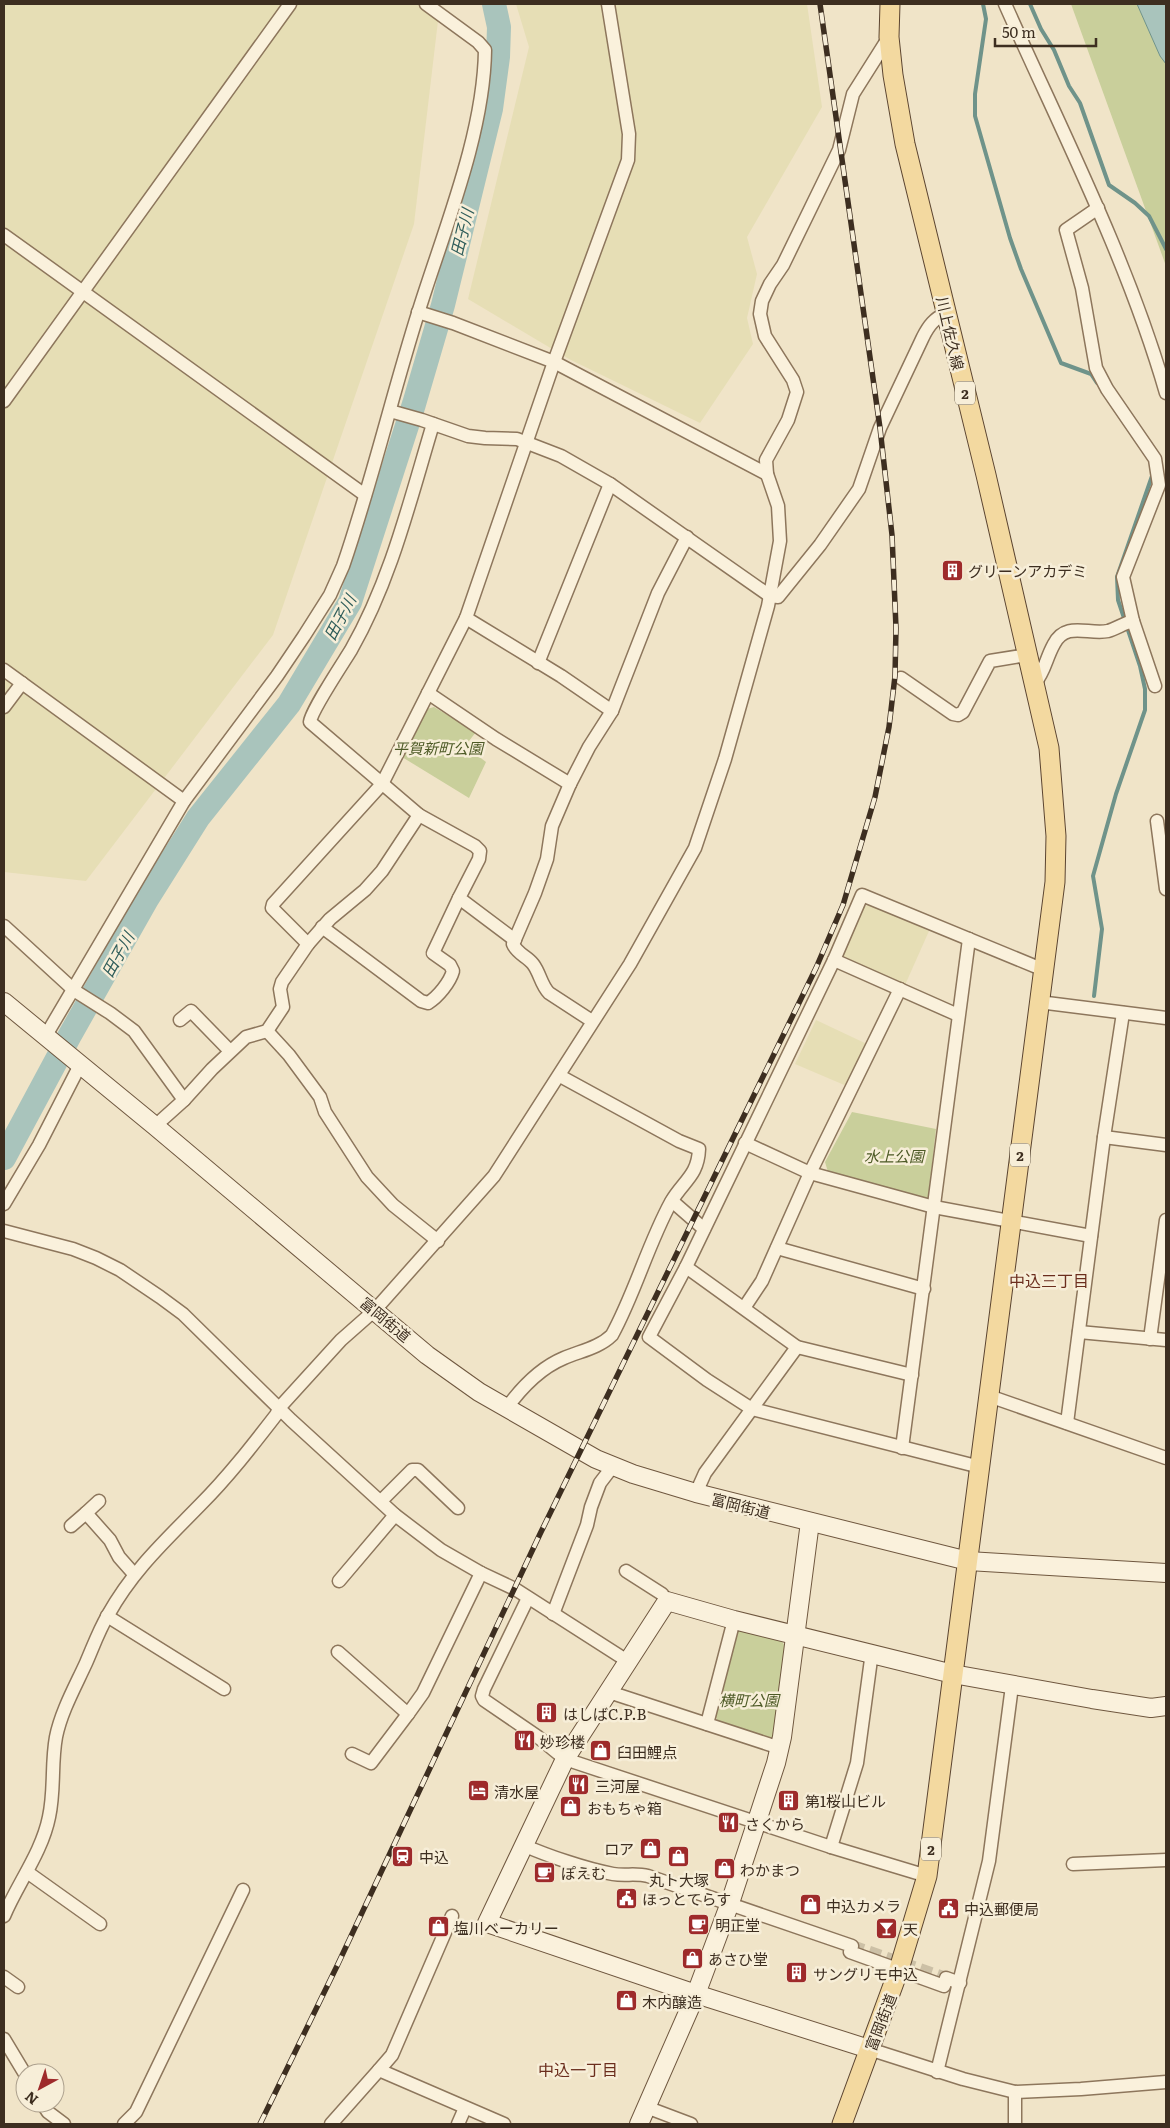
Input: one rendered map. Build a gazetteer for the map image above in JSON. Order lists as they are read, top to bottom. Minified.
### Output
{"streets":{"main road":["川上佐久線","2","富岡街道"]},"crossings":[["川上佐久線","2"],["2","富岡街道"]],"districts":["中込三丁目","中込一丁目"],"water":["田子川"],"parks":["平賀新町公園","水上公園","横町公園"],"places":{"building":["グリーンアカデミ","はしばC.P.B","第1桜山ビル","サングリモ中込"],"restaurant":["妙珍楼","三河屋","さくから"],"shop":["臼田鯉点","おもちゃ箱","ロア","丸ト大塚","わかまつ","中込カメラ","塩川ベーカリー","あさひ堂","木内醸造"],"hotel":["清水屋"],"station":["中込"],"cafe":["ぽえむ","明正堂"],"public building":["ほっとてらす","中込郵便局"],"bar":["天"]},"scale_bar":"50 m","north":"bottom left"}
